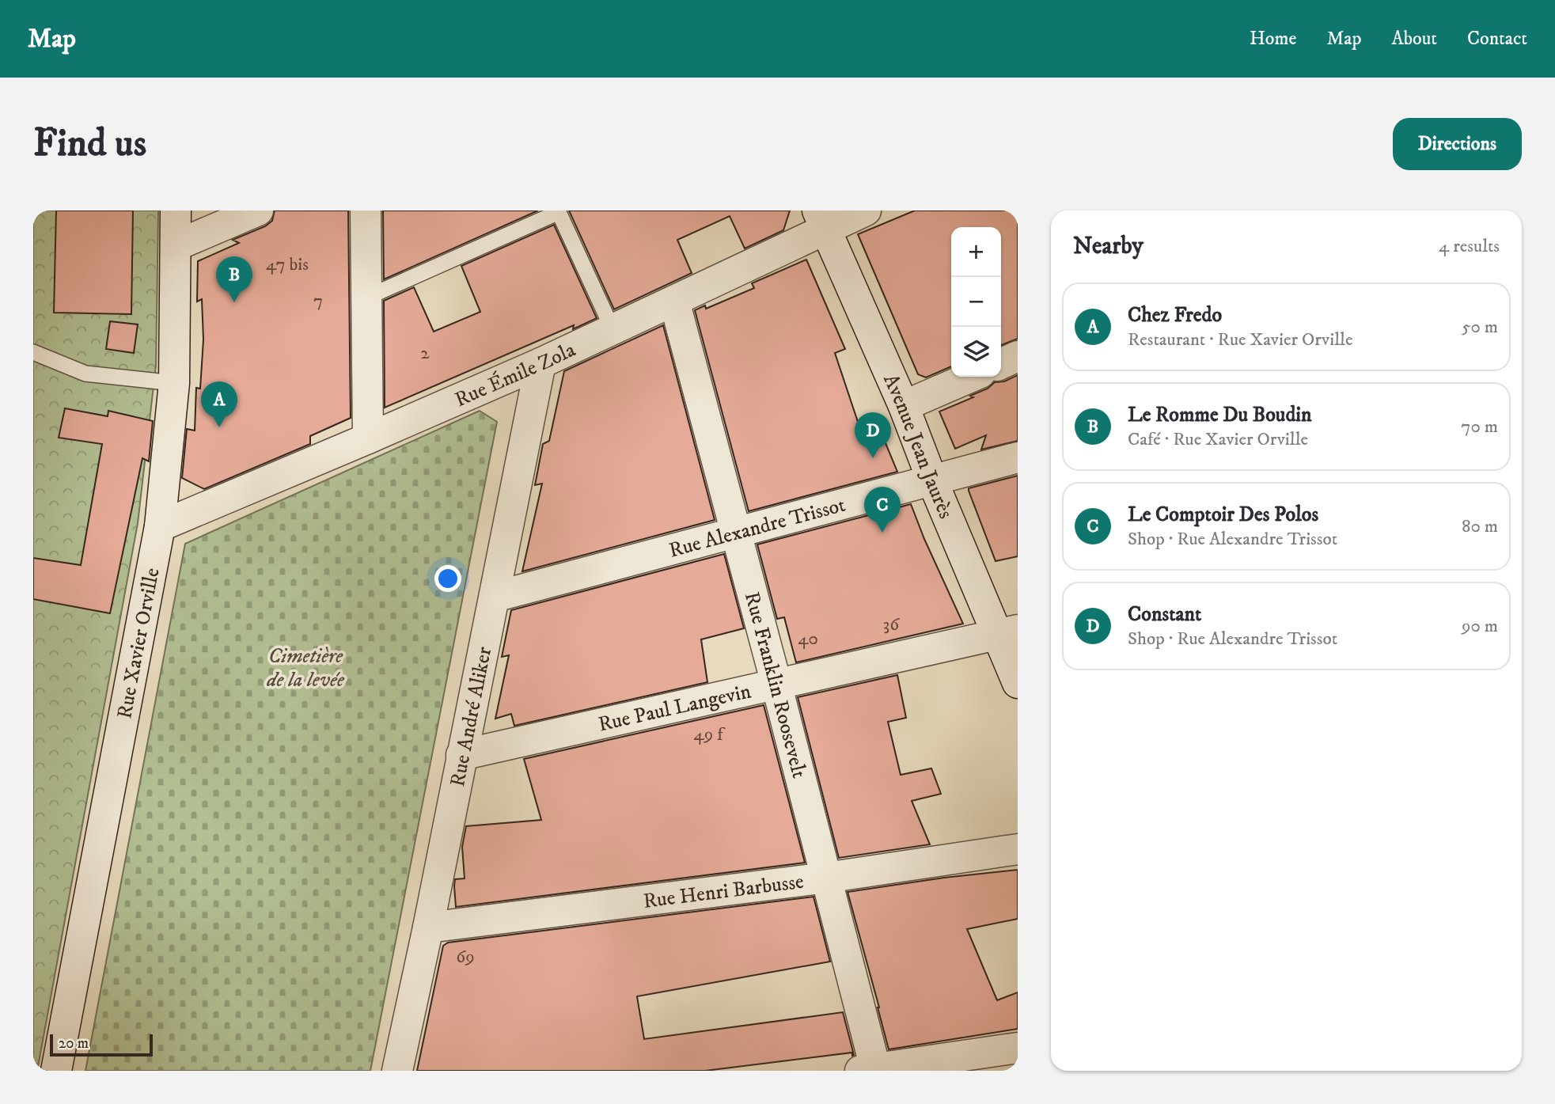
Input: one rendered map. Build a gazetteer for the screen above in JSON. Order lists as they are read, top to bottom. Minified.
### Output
{"streets":{"street":["Rue Émile Zola","Avenue Jean Jaurès","Rue Alexandre Trissot","Rue Xavier Orville","Rue Franklin Roosevelt","Rue Paul Langevin","Rue André Aliker","Rue Henri Barbusse"]},"crossings":[["Rue Émile Zola","Avenue Jean Jaurès"],["Rue Émile Zola","Rue Xavier Orville"],["Rue Émile Zola","Rue Franklin Roosevelt"],["Rue Émile Zola","Rue André Aliker"],["Avenue Jean Jaurès","Rue Alexandre Trissot"],["Avenue Jean Jaurès","Rue Paul Langevin"],["Rue Alexandre Trissot","Rue Franklin Roosevelt"],["Rue Alexandre Trissot","Rue André Aliker"],["Rue Franklin Roosevelt","Rue Paul Langevin"],["Rue Franklin Roosevelt","Rue Henri Barbusse"],["Rue Paul Langevin","Rue André Aliker"],["Rue André Aliker","Rue Henri Barbusse"]],"parks":["Cimetière de la levée"],"house_numbers":["47 bis","7","2","36","40","49 f","69"],"scale_bar":"20 m","page":{"header":"Map","nav":["Home","Map","About","Contact"],"buttons":"Directions","title":"Find us","heading":["Nearby","4 results"],"map_buttons":["+","−"],"pins":["B","A","D","C"],"list":[{"mark":"A","name":"Chez Fredo","note":"Restaurant · Rue Xavier Orville","value":"50 m"},{"mark":"B","name":"Le Romme Du Boudin","note":"Café · Rue Xavier Orville","value":"70 m"},{"mark":"C","name":"Le Comptoir Des Polos","note":"Shop · Rue Alexandre Trissot","value":"80 m"},{"mark":"D","name":"Constant","note":"Shop · Rue Alexandre Trissot","value":"90 m"}],"scale":"20 m"}}
